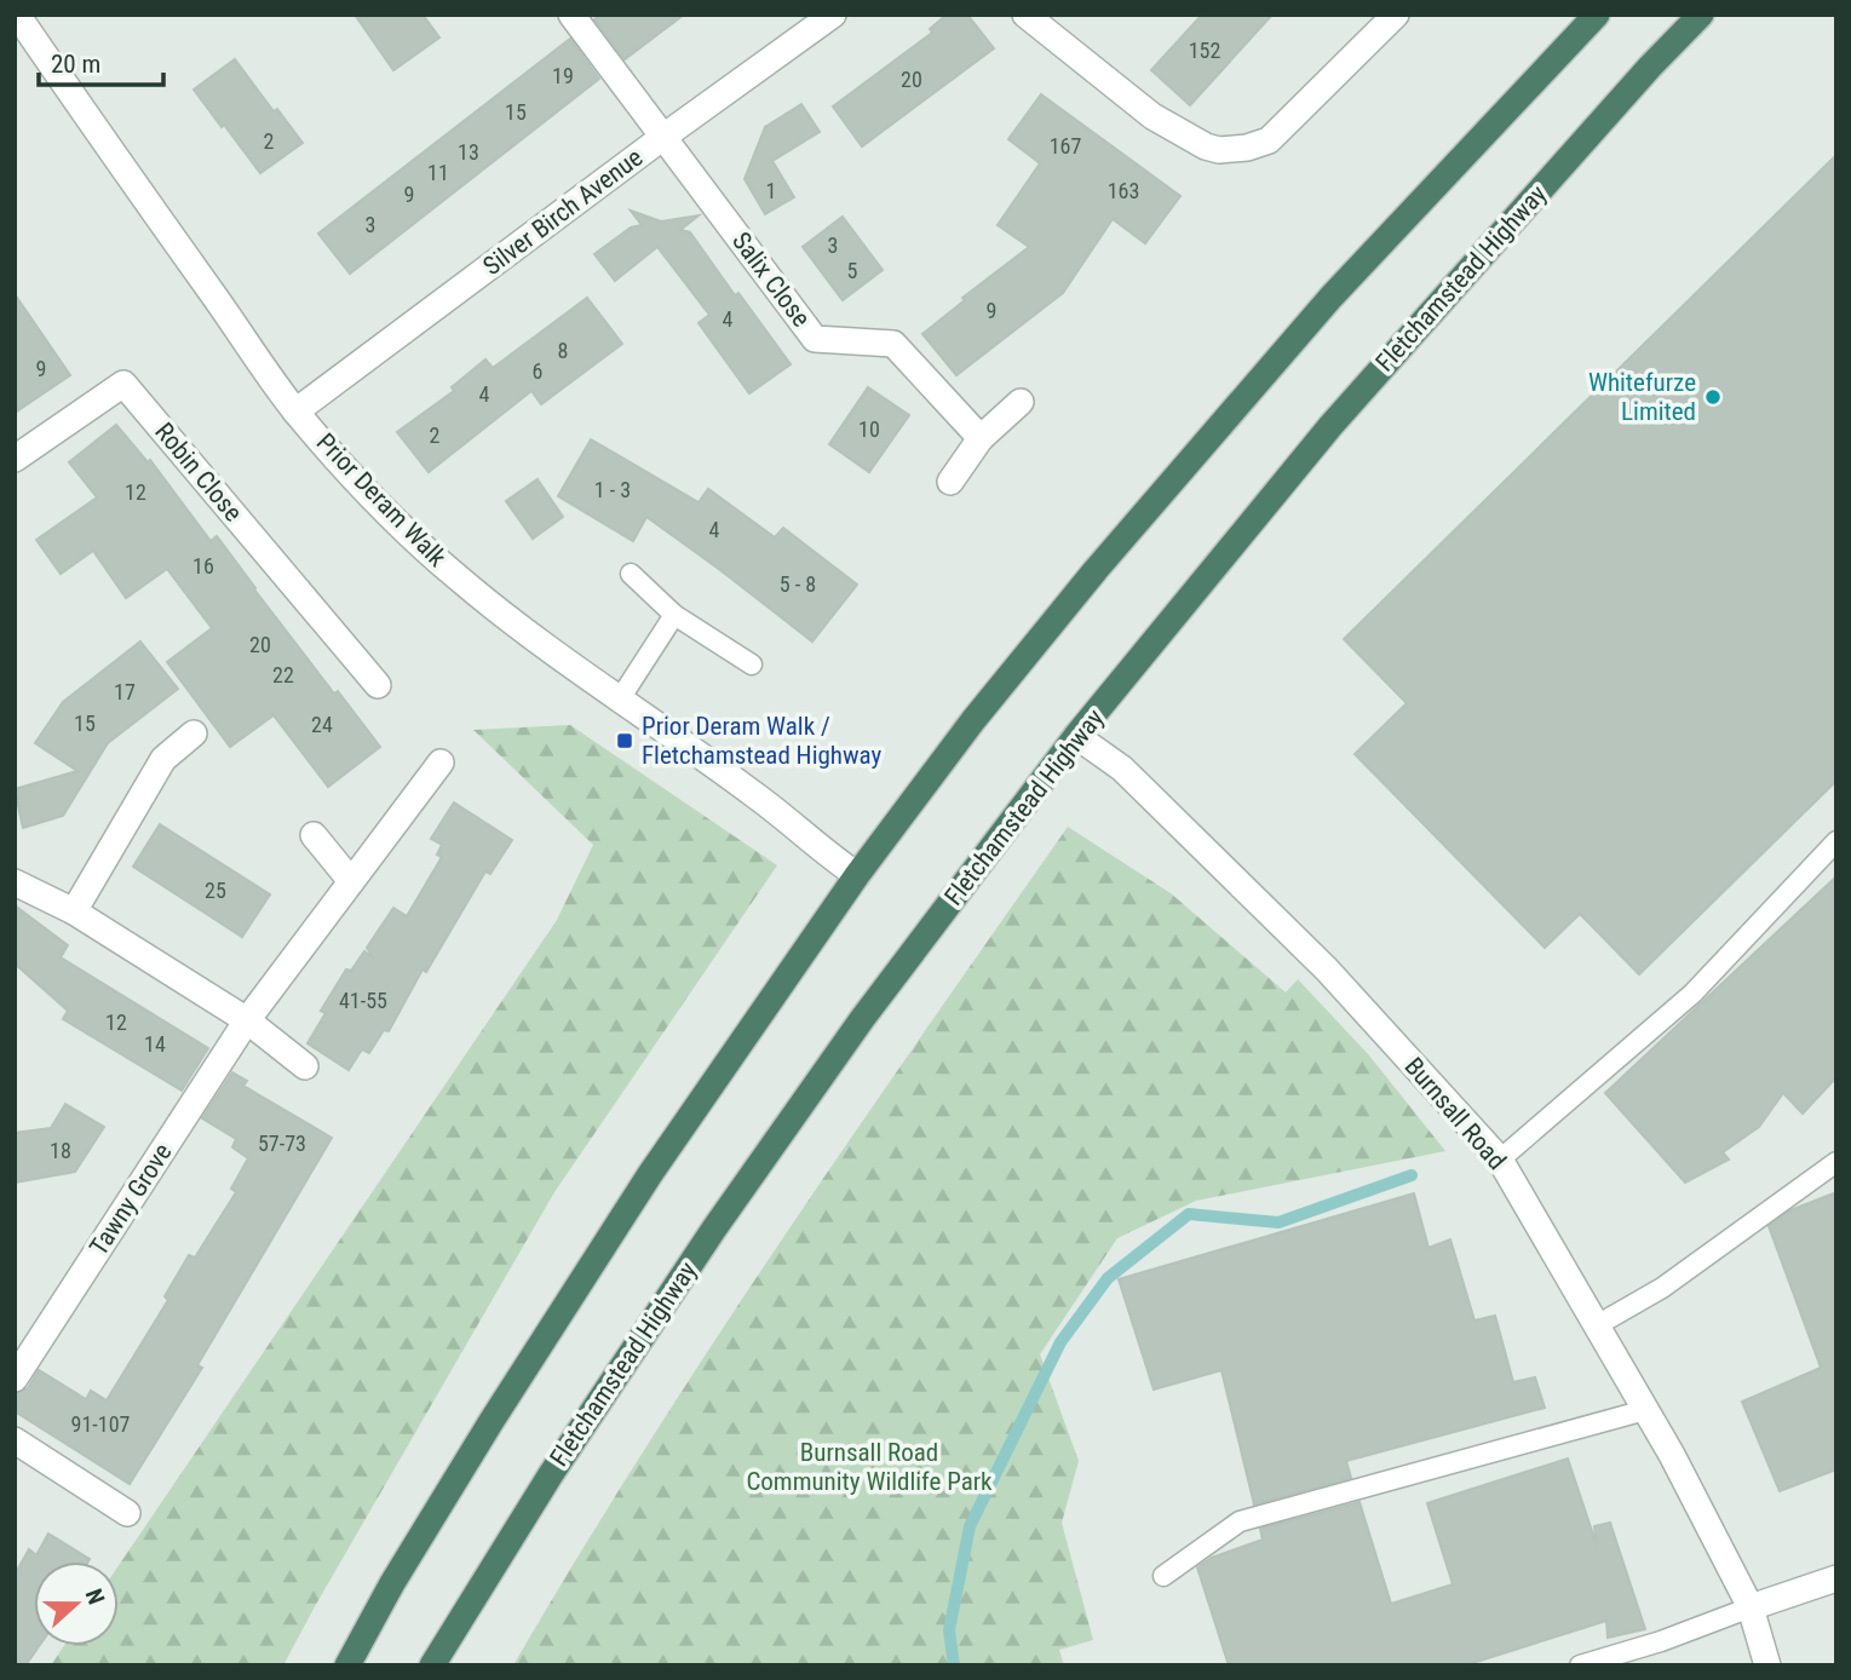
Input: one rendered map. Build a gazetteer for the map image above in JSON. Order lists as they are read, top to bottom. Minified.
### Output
{"streets":{"highway":["Fletchamstead Highway"],"street":["Silver Birch Avenue","Salix Close","Robin Close","Prior Deram Walk","Burnsall Road","Tawny Grove"]},"crossings":[["Silver Birch Avenue","Salix Close"],["Silver Birch Avenue","Prior Deram Walk"],["Fletchamstead Highway","Burnsall Road"]],"parks":["Burnsall Road Community Wildlife Park"],"places":{"other":["Whitefurze Limited"],"transit":["Prior Deram Walk / Fletchamstead Highway"]},"house_numbers":["152","19","20","15","2","167","13","11","1","163","9","3","3","5","9","4","8","9","6","4","10","2","1 - 3","12","4","16","5 - 8","20","22","17","15","24","25","41-55","12","14","57-73","18","91-107"],"scale_bar":"20 m","north":"right"}
